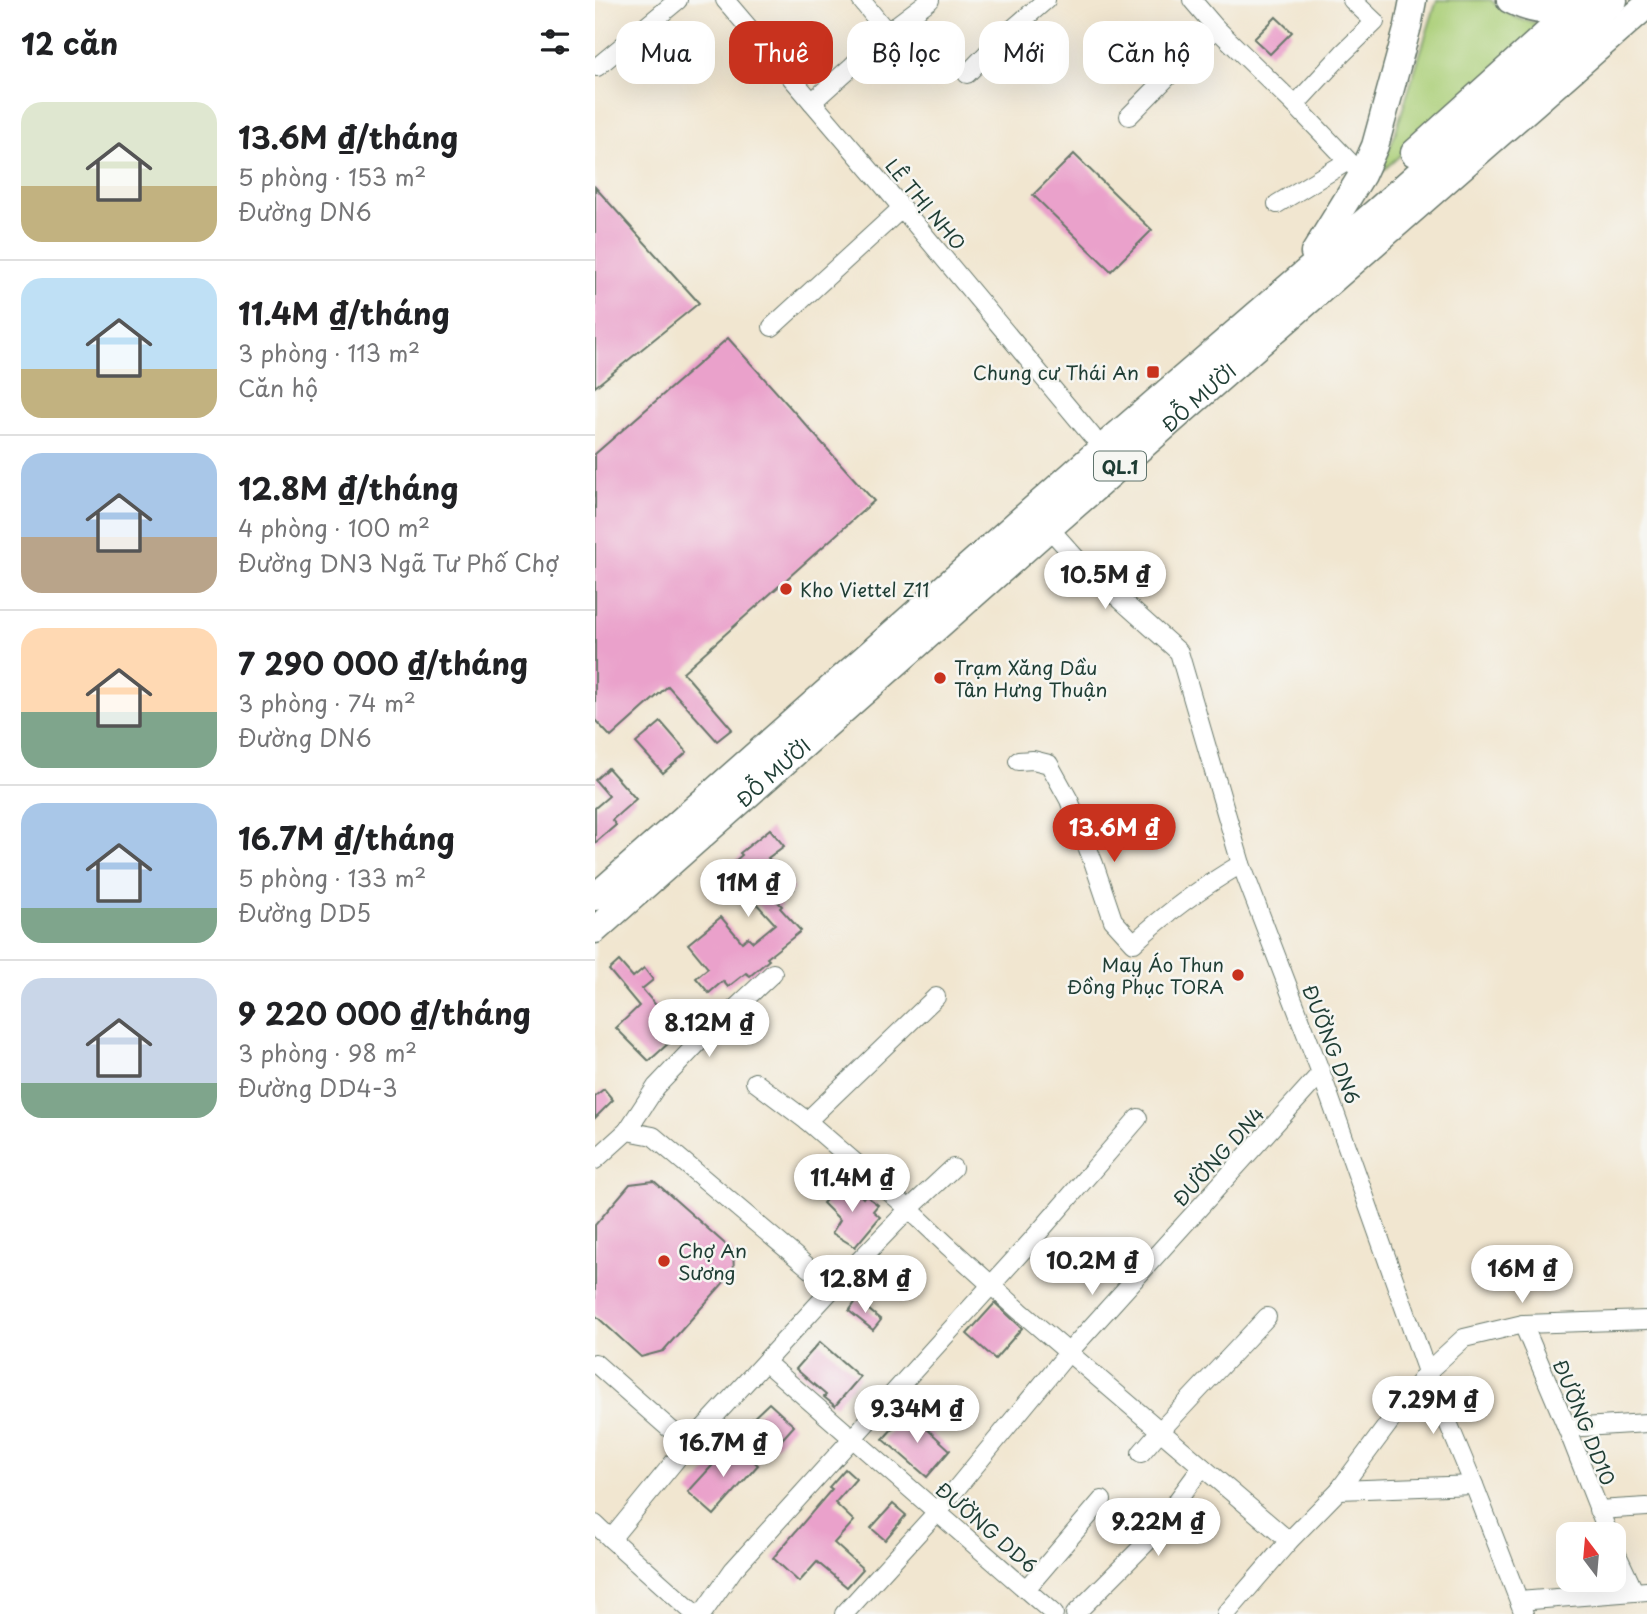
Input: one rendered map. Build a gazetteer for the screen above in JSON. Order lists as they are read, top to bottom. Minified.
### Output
{"streets":{"highway":["ĐỖ MƯỜI","QL.1"],"street":["LÊ THỊ NHO","ĐƯỜNG DN6","ĐƯỜNG DN4","ĐƯỜNG DD10","ĐƯỜNG DD6"]},"crossings":[["LÊ THỊ NHO","ĐỖ MƯỜI"],["ĐỖ MƯỜI","ĐƯỜNG DN6"],["ĐƯỜNG DN6","ĐƯỜNG DN4"]],"places":{"transit":["Chung cư Thái An"],"other":["Kho Viettel Z11","Trạm Xăng Dầu Tân Hưng Thuận","May Áo Thun Đồng Phục TORA","Chợ An Sương"]},"north":"top","page":{"heading":"12 căn","chip":["Mua","Thuê","Bộ lọc","Mới","Căn hộ"],"list":[{"name":"13.6M ₫/tháng","note":"5 phòng · 153 m² · Đường DN6"},{"name":"11.4M ₫/tháng","note":"3 phòng · 113 m² · Căn hộ"},{"name":"12.8M ₫/tháng","note":"4 phòng · 100 m² · Đường DN3 Ngã Tư Phố Chợ"},{"name":"7 290 000 ₫/tháng","note":"3 phòng · 74 m² · Đường DN6"},{"name":"16.7M ₫/tháng","note":"5 phòng · 133 m² · Đường DD5"},{"name":"9 220 000 ₫/tháng","note":"3 phòng · 98 m² · Đường DD4-3"}],"price":["10.5M ₫","13.6M ₫","11M ₫","8.12M ₫","11.4M ₫","10.2M ₫","16M ₫","12.8M ₫","7.29M ₫","9.34M ₫","16.7M ₫","9.22M ₫"]}}
